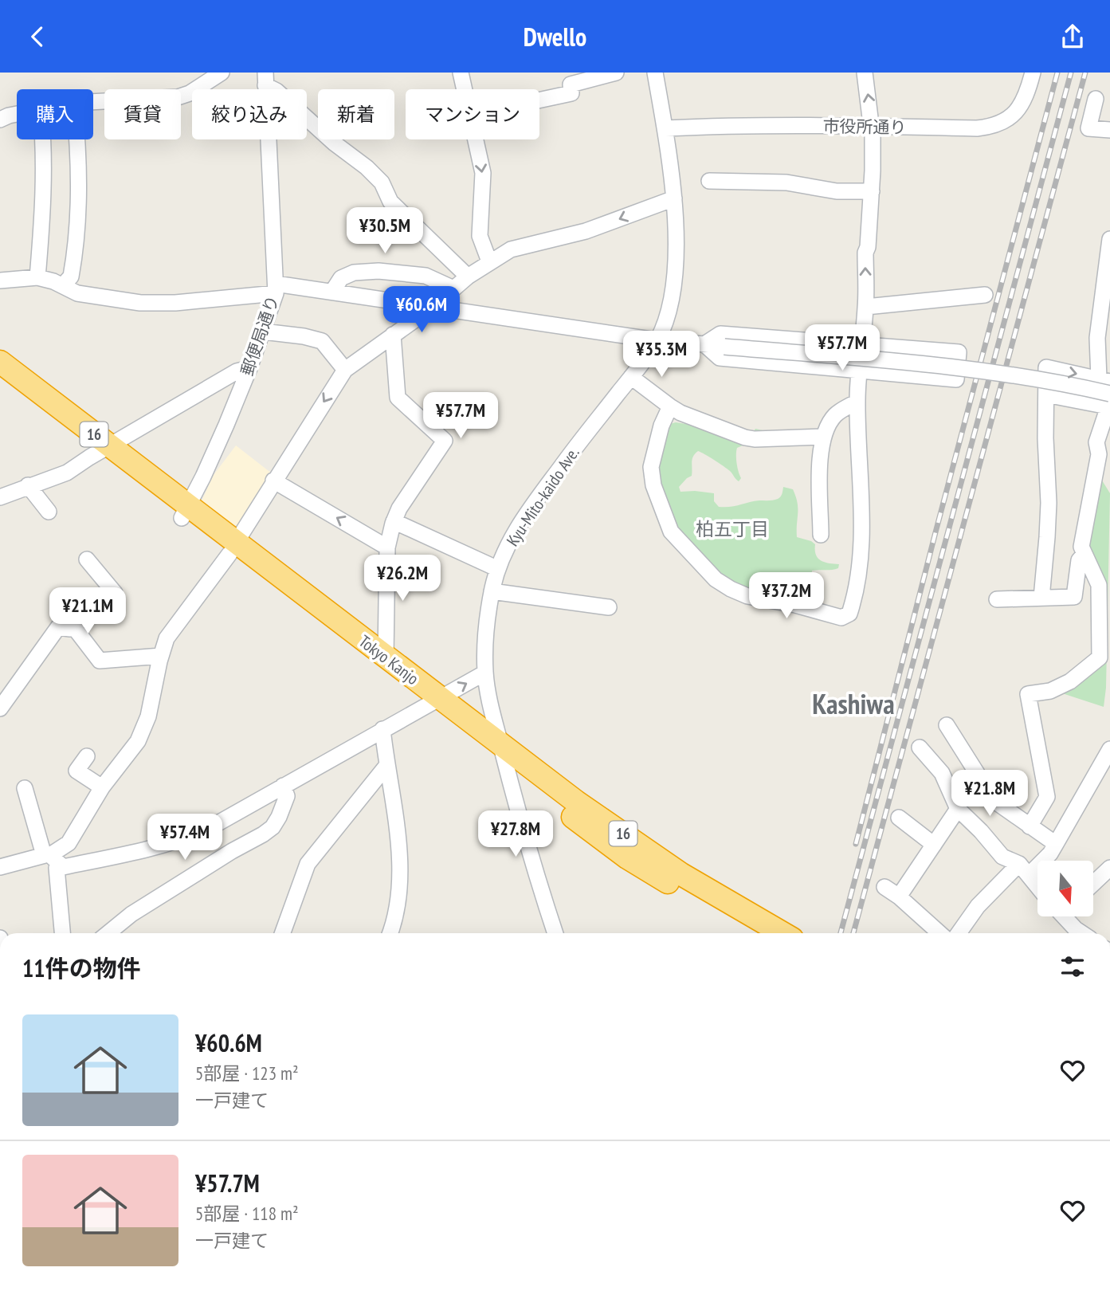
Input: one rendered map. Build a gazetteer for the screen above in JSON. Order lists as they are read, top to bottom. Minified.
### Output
{"streets":{"highway":["16","Tokyo Kanjo"],"street":["市役所通り","郵便局通り","Kyu-Mito-kaido Ave."]},"crossings":[["市役所通り","Kyu-Mito-kaido Ave."],["郵便局通り","Tokyo Kanjo"],["Kyu-Mito-kaido Ave.","Tokyo Kanjo"]],"districts":["柏五丁目","Kashiwa"],"north":"bottom","page":{"header":"Dwello","chip":["購入","賃貸","絞り込み","新着","マンション"],"price":["¥30.5M","¥60.6M","¥57.7M","¥35.3M","¥57.7M","¥26.2M","¥37.2M","¥21.1M","¥21.8M","¥27.8M","¥57.4M"],"heading":"11件の物件","list":[{"name":"¥60.6M","note":"5部屋 · 123 m² · 一戸建て"},{"name":"¥57.7M","note":"5部屋 · 118 m² · 一戸建て"}]}}
